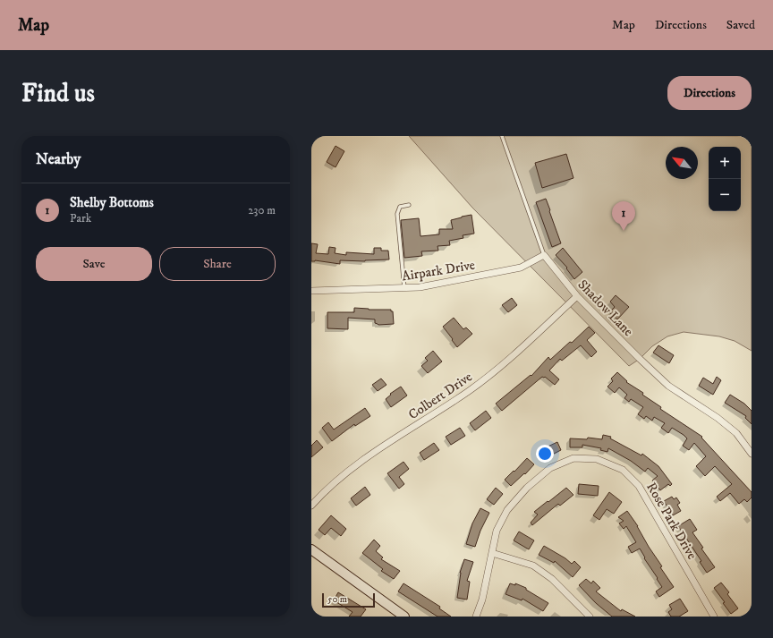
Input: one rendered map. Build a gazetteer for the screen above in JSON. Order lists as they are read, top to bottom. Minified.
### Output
{"streets":{"street":["Airpark Drive","Shadow Lane","Colbert Drive","Rose Park Drive"]},"crossings":[["Airpark Drive","Shadow Lane"],["Shadow Lane","Colbert Drive"]],"scale_bar":"50 m","north":"top left","page":{"header":"Map","nav":["Map","Directions","Saved"],"buttons":["Directions",["Save","Share"]],"title":"Find us","heading":"Nearby","map_buttons":["+","−"],"list":[{"mark":"1","name":"Shelby Bottoms","note":"Park","value":"230 m"}],"pins":"1","scale":"50 m"}}
